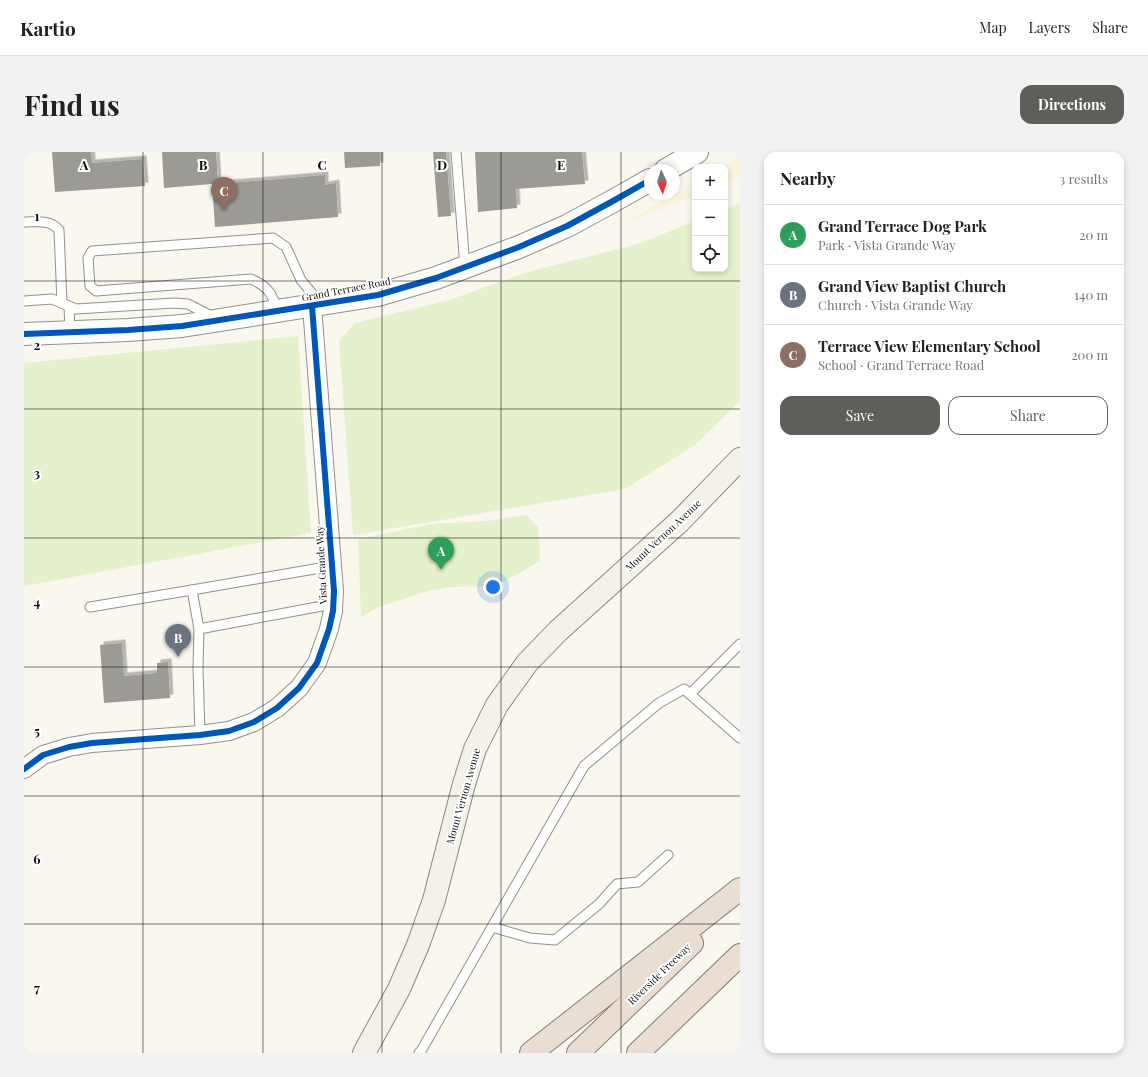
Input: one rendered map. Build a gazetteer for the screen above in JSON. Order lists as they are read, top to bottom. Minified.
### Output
{"streets":{"highway":["Riverside Freeway"],"main road":["Mount Vernon Avenue"],"street":["Grand Terrace Road","Vista Grande Way"]},"crossings":[["Grand Terrace Road","Vista Grande Way"]],"north":"bottom","page":{"header":"Kartio","nav":["Map","Layers","Share"],"buttons":["Directions",["Save","Share"]],"title":"Find us","heading":["Nearby","3 results"],"map_buttons":["+","−"],"pins":["C","A","B"],"list":[{"mark":"A","name":"Grand Terrace Dog Park","note":"Park · Vista Grande Way","value":"20 m"},{"mark":"B","name":"Grand View Baptist Church","note":"Church · Vista Grande Way","value":"140 m"},{"mark":"C","name":"Terrace View Elementary School","note":"School · Grand Terrace Road","value":"200 m"}]},"grid":{"columns":["A","B","C","D","E"],"rows":["1","2","3","4","5","6","7"]}}
